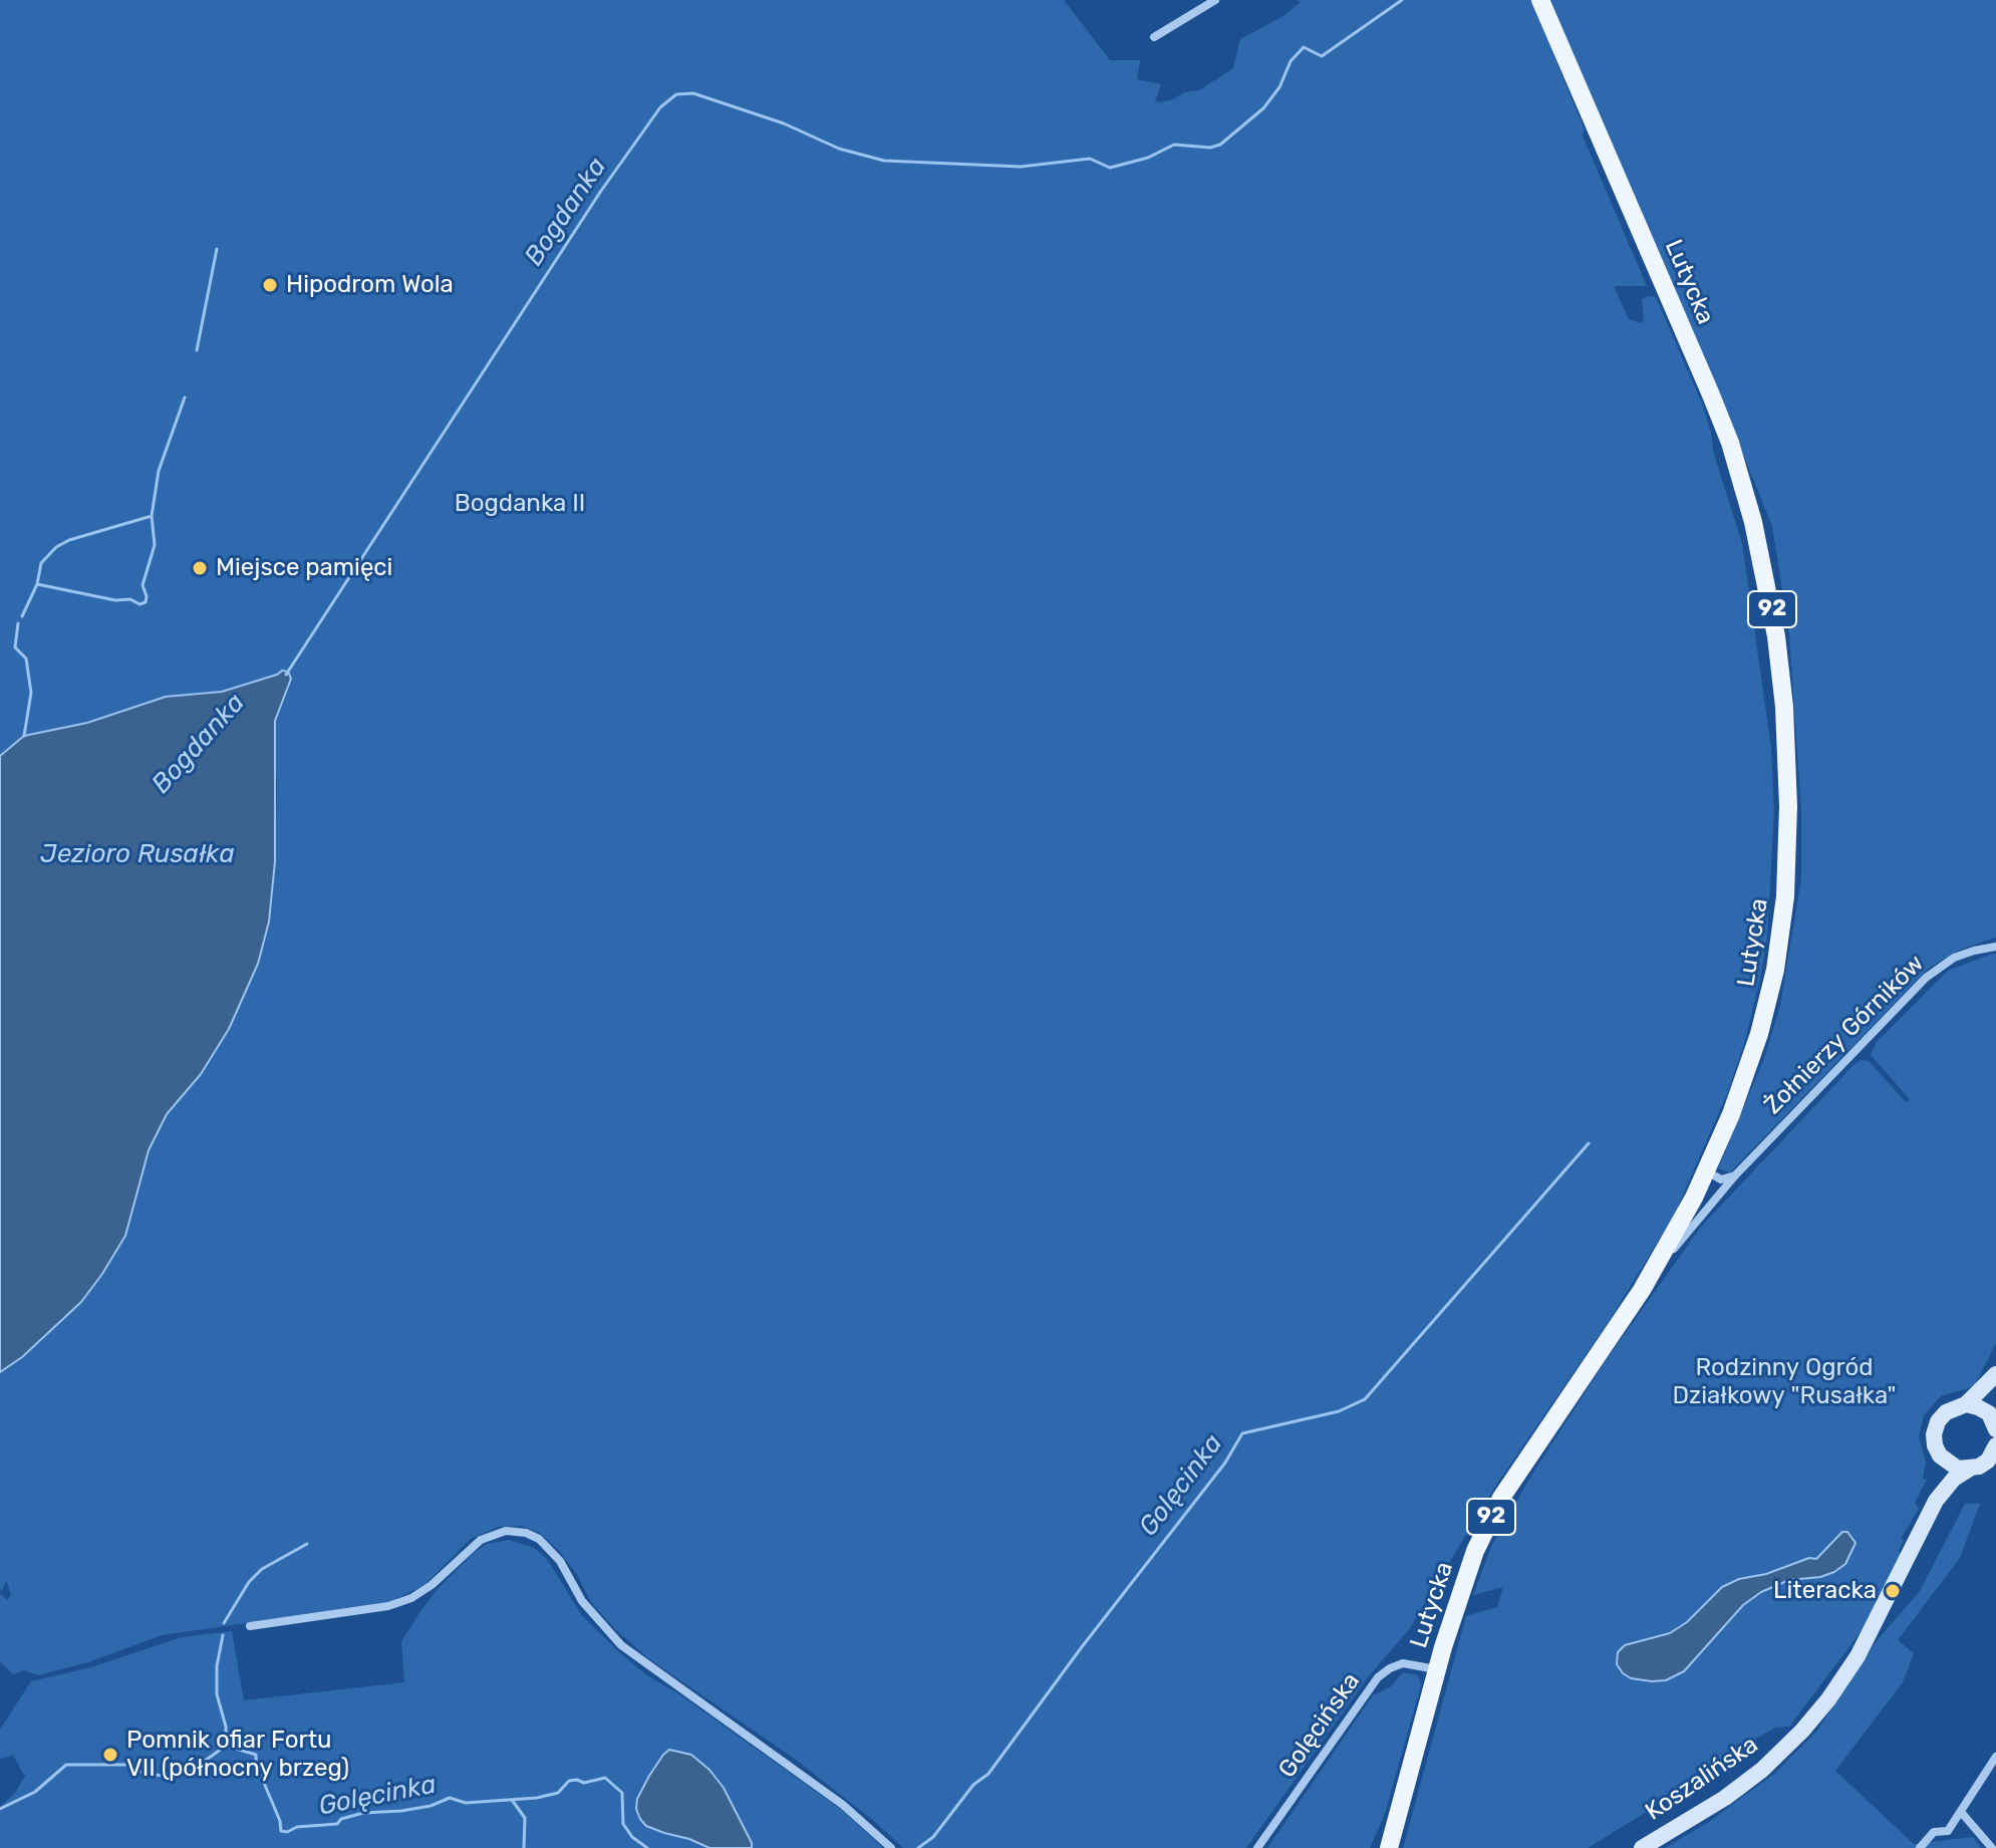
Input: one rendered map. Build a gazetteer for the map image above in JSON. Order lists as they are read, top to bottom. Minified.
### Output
{"streets":{"main road":["Lutycka","92"],"street":["Żołnierzy Górników","Golęcińska","Koszalińska"]},"crossings":[["Lutycka","Żołnierzy Górników"],["Lutycka","Golęcińska"]],"water":["Bogdanka","Jezioro Rusałka","Golęcinka"],"parks":["Bogdanka II","Rodzinny Ogród Działkowy \"Rusałka\""],"places":["Hipodrom Wola","Miejsce pamięci","Literacka","Pomnik ofiar Fortu VII (północny brzeg)"]}
